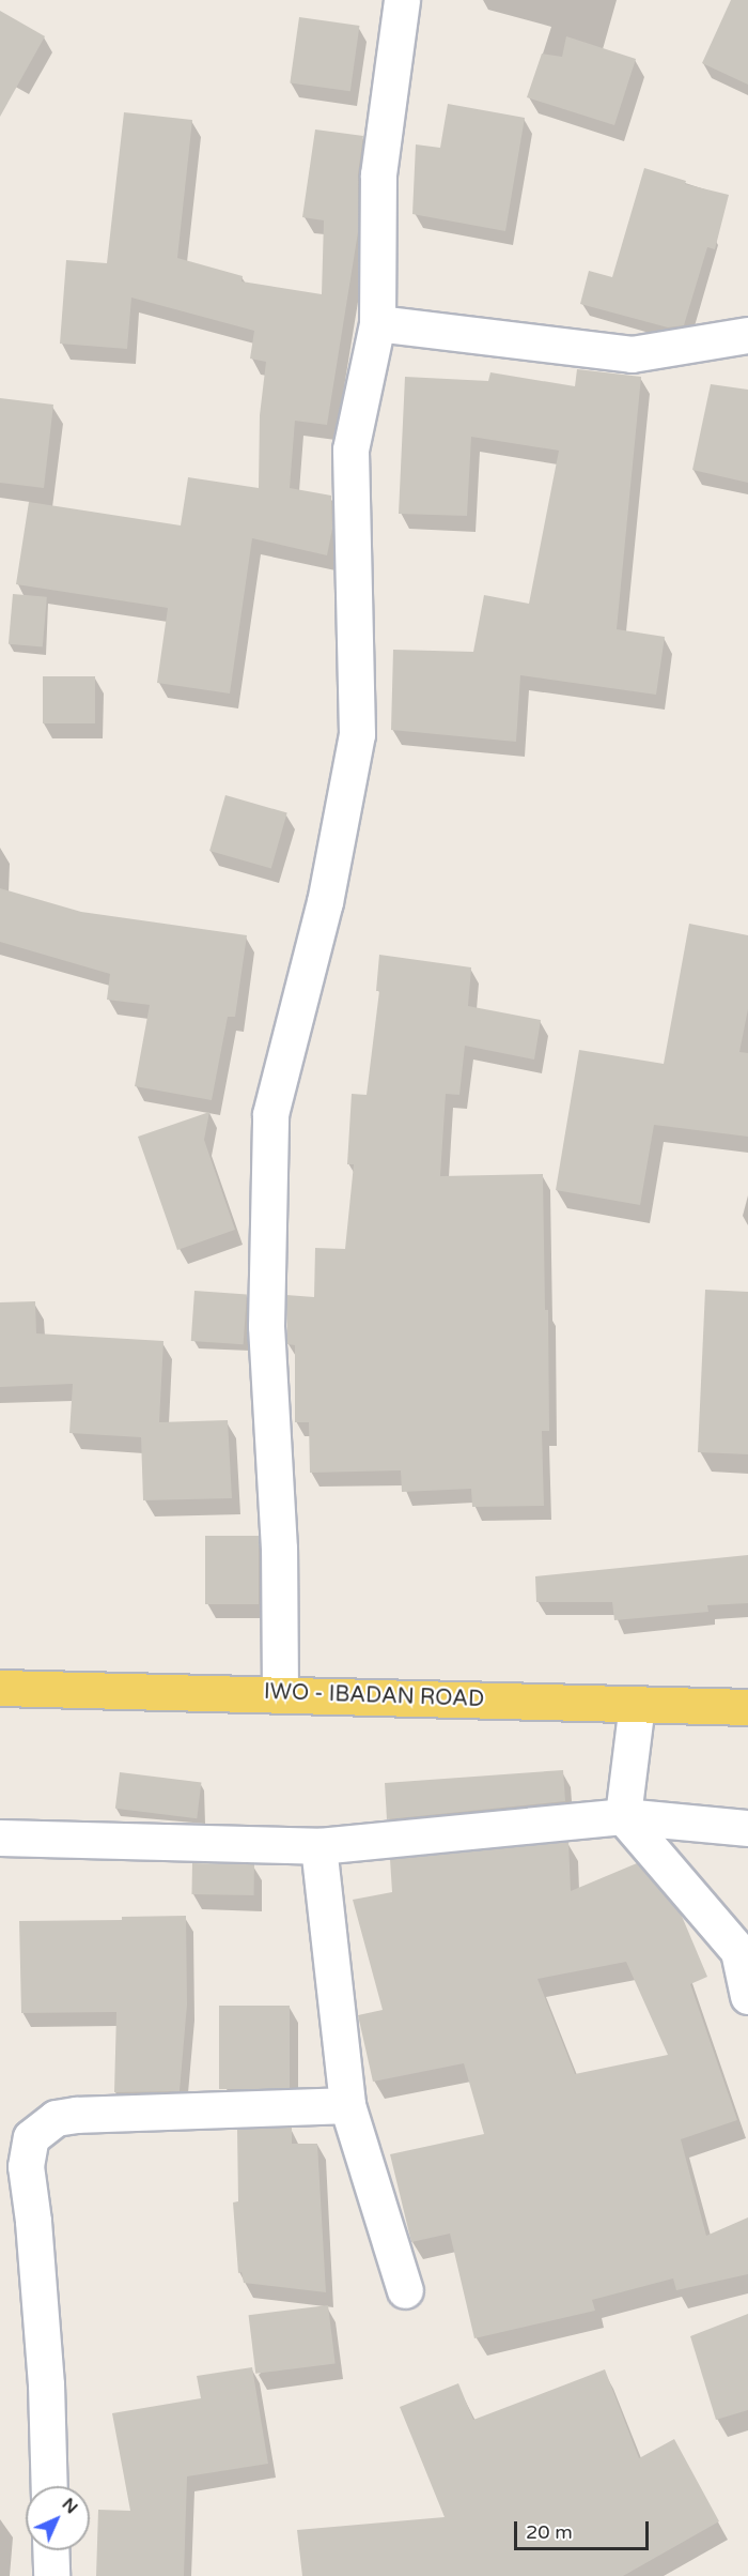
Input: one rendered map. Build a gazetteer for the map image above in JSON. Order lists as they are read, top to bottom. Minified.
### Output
{"streets":{"main road":["IWO - IBADAN ROAD"]},"scale_bar":"20 m","north":"top right"}
